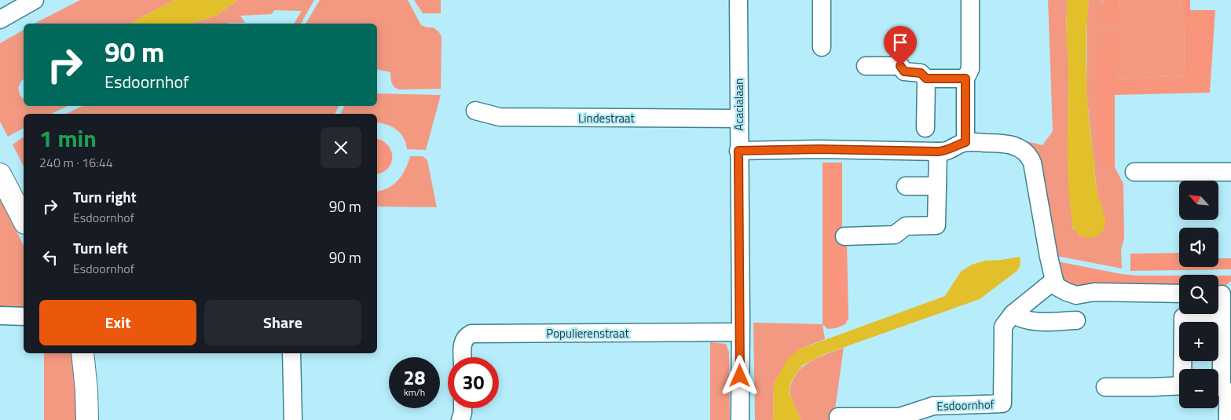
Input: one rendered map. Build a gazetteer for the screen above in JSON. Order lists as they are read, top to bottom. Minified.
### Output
{"streets":{"street":["Acacialaan","Lindestraat","Populierenstraat","Esdoornhof"]},"crossings":[["Acacialaan","Lindestraat"],["Acacialaan","Populierenstraat"]],"north":"top left","page":{"turn":["90 m","Esdoornhof"],"heading":["1 min","240 m · 16:44"],"map_buttons":["+","−"],"list":[{"name":"Turn right","note":"Esdoornhof","value":"90 m"},{"name":"Turn left","note":"Esdoornhof","value":"90 m"}],"buttons":["Exit","Share"],"speed":"28 km/h","limit":"30"}}
